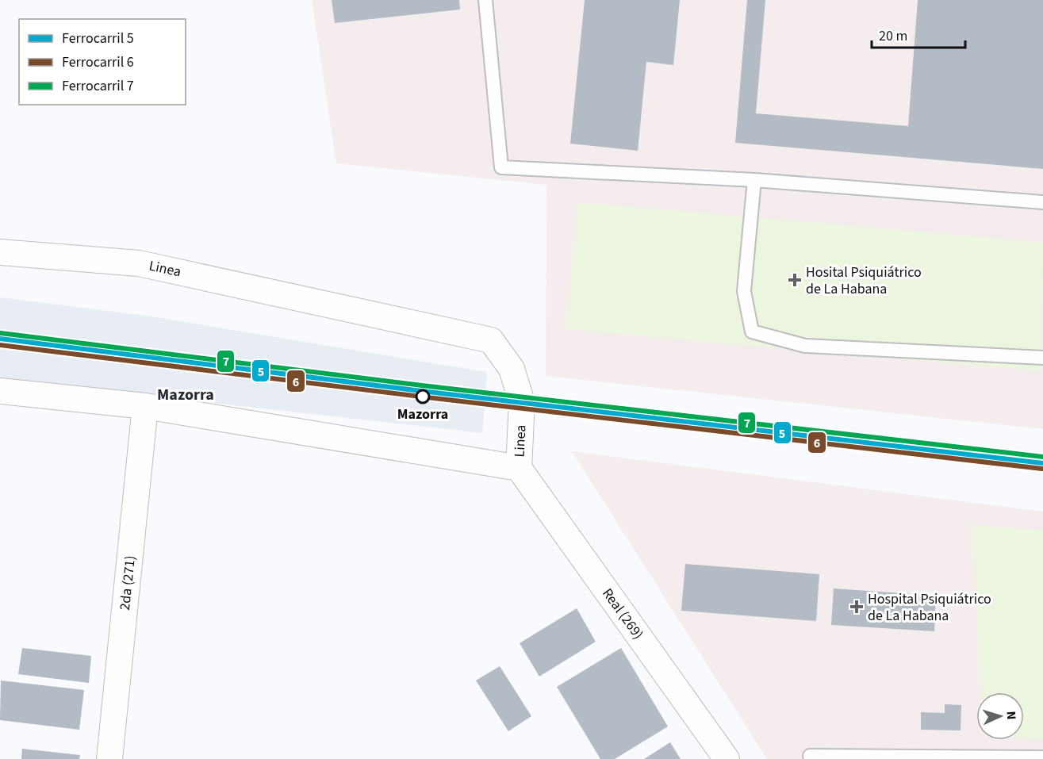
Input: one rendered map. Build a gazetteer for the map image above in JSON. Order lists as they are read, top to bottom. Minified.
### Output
{"streets":{"street":["Linea","2da (271)","Real (269)"]},"crossings":[["Linea","2da (271)"],["Linea","Real (269)"]],"districts":["Mazorra"],"places":{"health":["Hosital Psiquiátrico de La Habana","Hospital Psiquiátrico de La Habana"],"other":["Mazorra"]},"lines":["rail line 7","rail line 5","rail line 6"],"legend":["Ferrocarril 5","Ferrocarril 6","Ferrocarril 7"],"scale_bar":"20 m","north":"right"}
